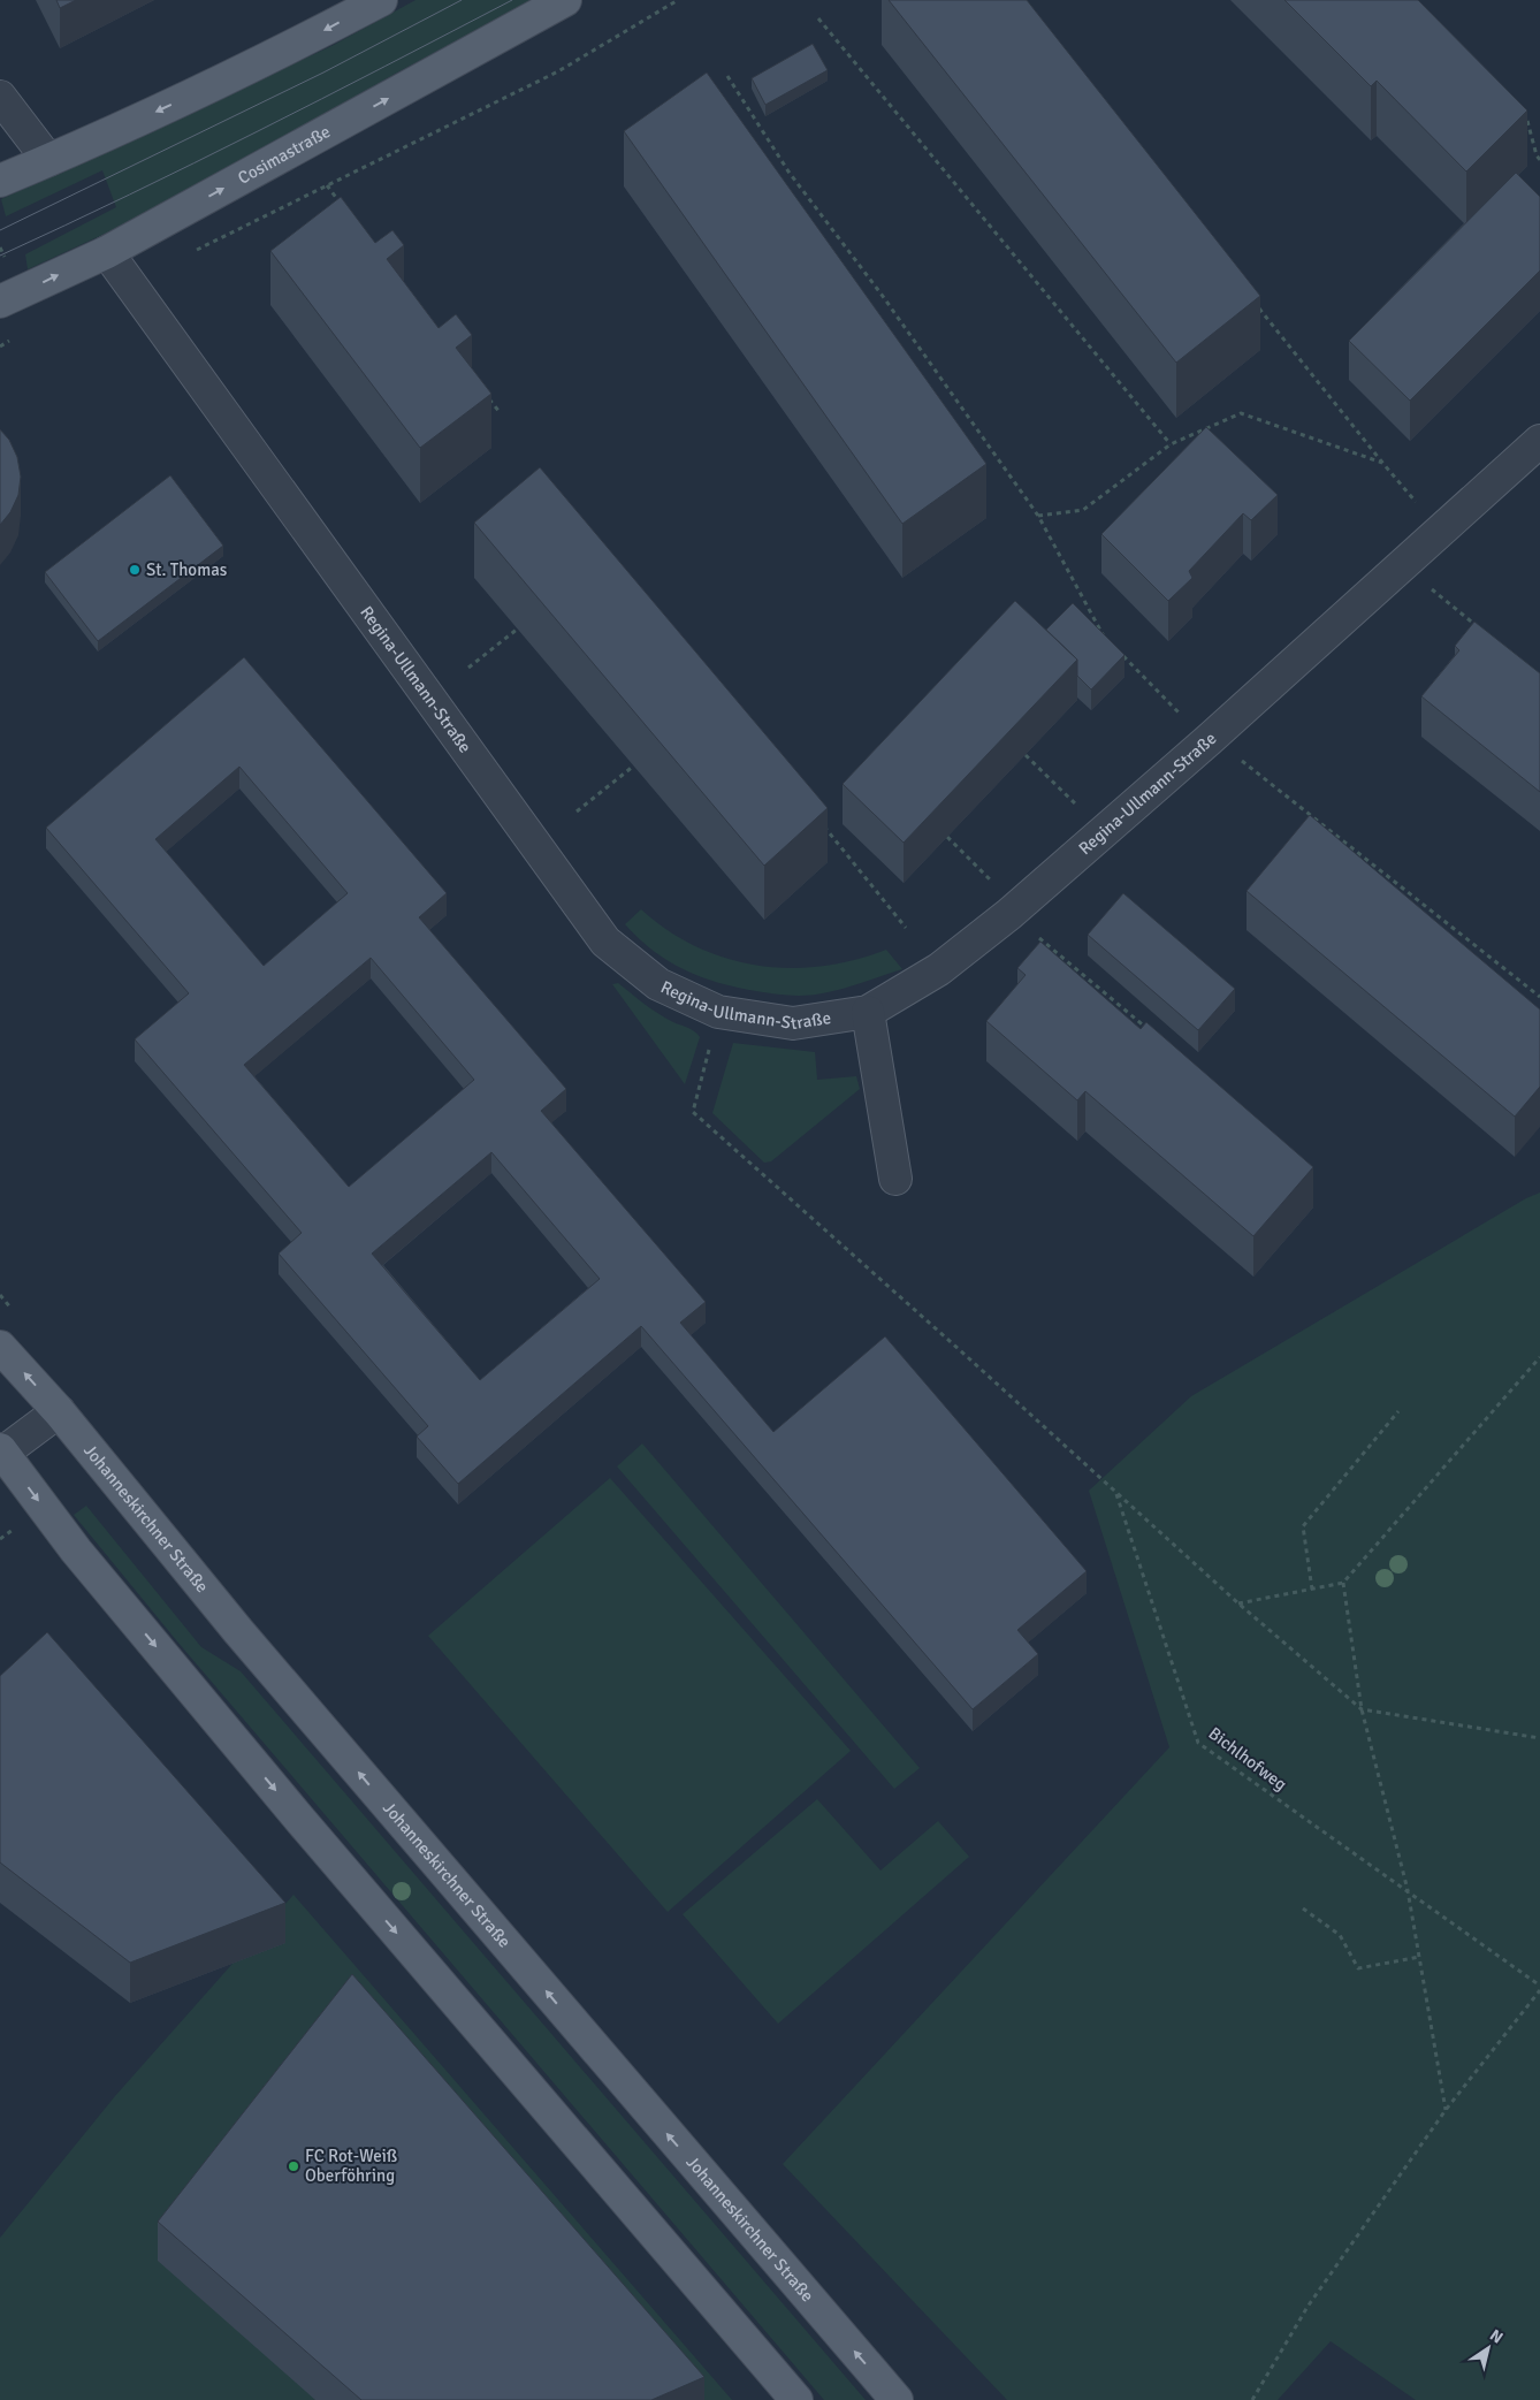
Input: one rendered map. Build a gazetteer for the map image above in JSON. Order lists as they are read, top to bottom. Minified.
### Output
{"streets":{"main road":["Cosimastraße","Johanneskirchner Straße"],"street":["Regina-Ullmann-Straße"],"path":["Bichlhofweg"]},"crossings":[["Cosimastraße","Regina-Ullmann-Straße"]],"places":["St. Thomas","FC Rot-Weiß Oberföhring"],"north":"top right"}
